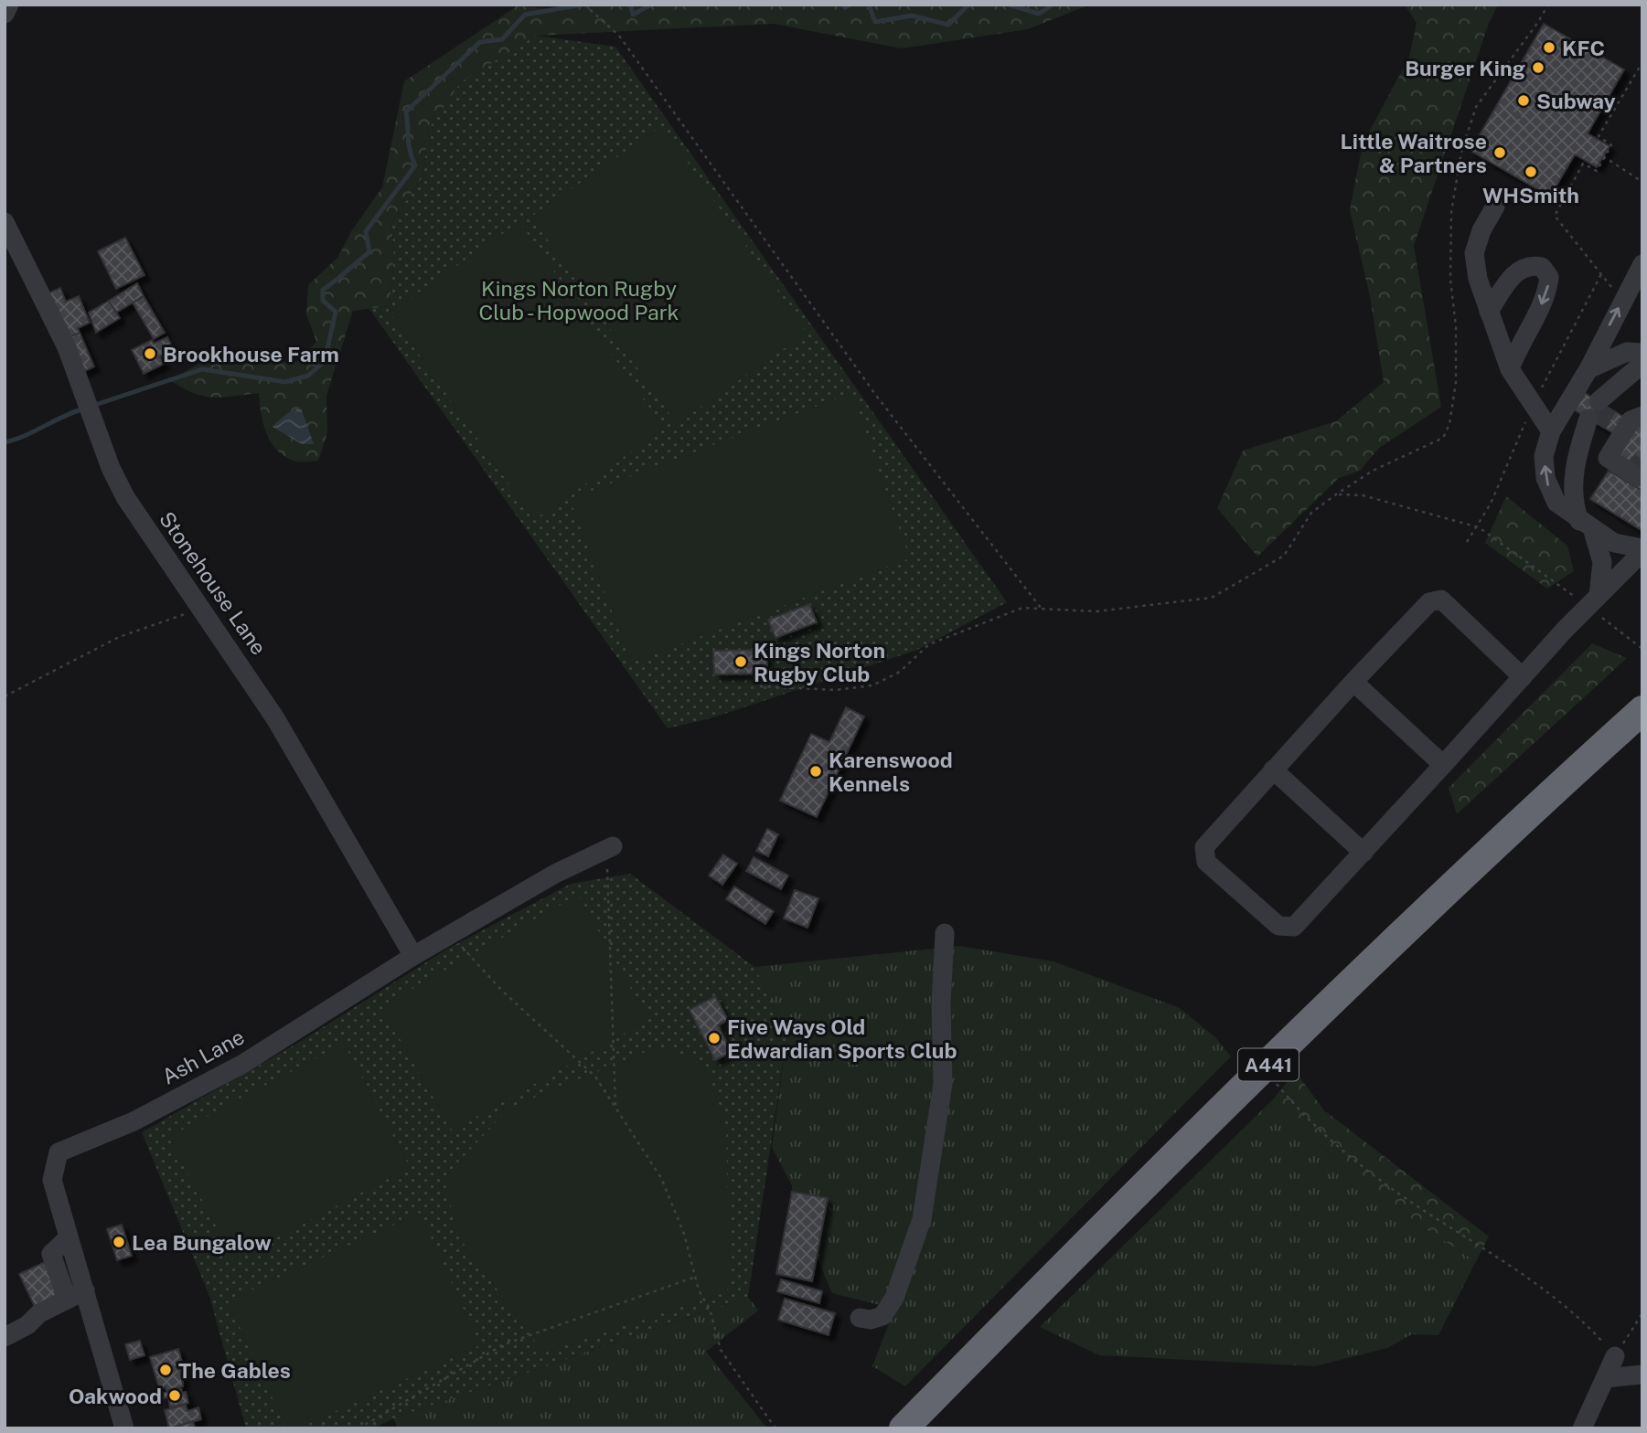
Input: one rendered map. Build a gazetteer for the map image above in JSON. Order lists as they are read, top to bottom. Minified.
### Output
{"streets":{"highway":["A441"],"street":["Stonehouse Lane","Ash Lane"]},"crossings":[["Stonehouse Lane","Ash Lane"]],"parks":["Kings Norton Rugby Club - Hopwood Park"],"places":["KFC","Burger King","Subway","Little Waitrose & Partners","WHSmith","Brookhouse Farm","Kings Norton Rugby Club","Karenswood Kennels","Five Ways Old Edwardian Sports Club","Lea Bungalow","The Gables","Oakwood"]}
